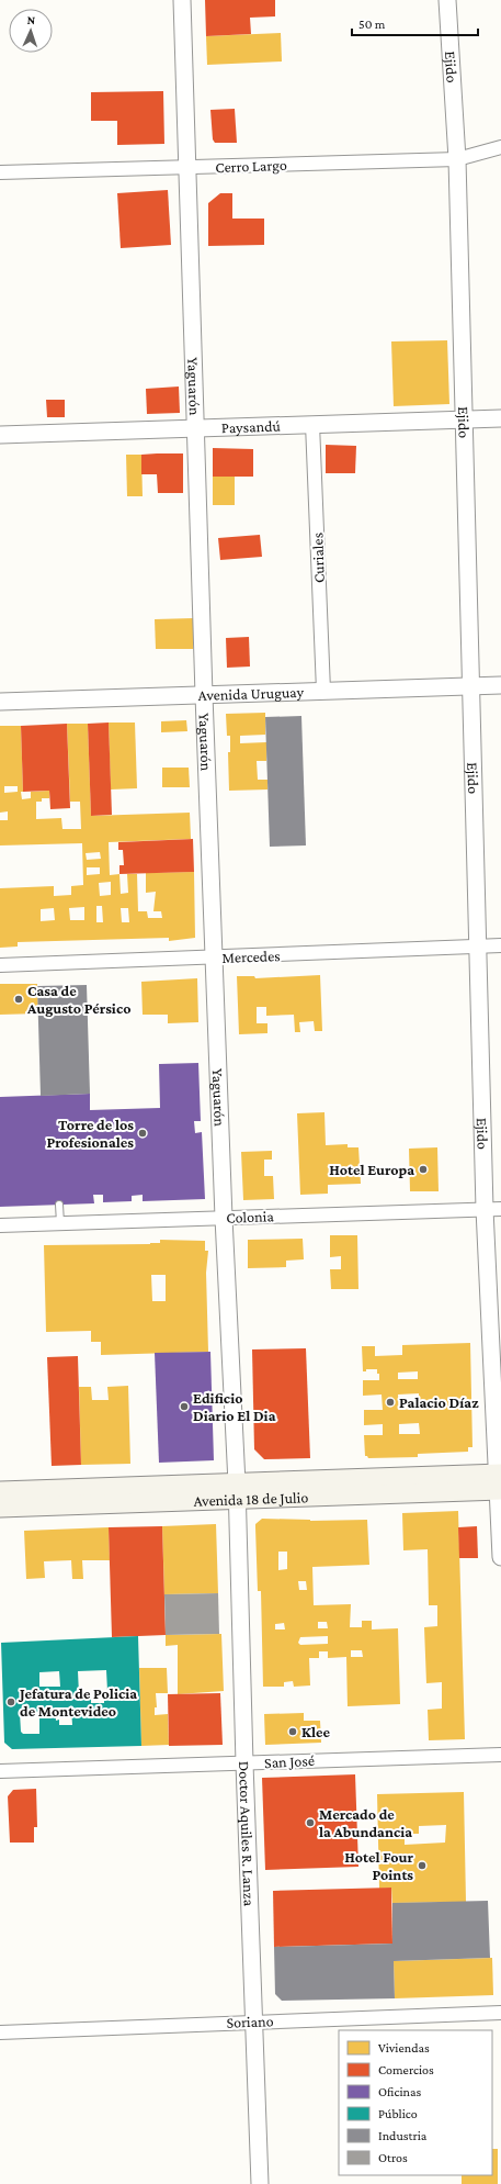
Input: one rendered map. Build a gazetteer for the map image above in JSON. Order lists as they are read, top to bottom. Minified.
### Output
{"streets":{"main road":["Avenida 18 de Julio"],"street":["Ejido","Cerro Largo","Yaguarón","Paysandú","Curiales","Avenida Uruguay","Mercedes","Colonia","San José","Doctor Aquiles R. Lanza","Soriano"]},"crossings":[["Ejido","Cerro Largo"],["Ejido","Paysandú"],["Ejido","Avenida Uruguay"],["Ejido","Mercedes"],["Ejido","Colonia"],["Ejido","Avenida 18 de Julio"],["Cerro Largo","Yaguarón"],["Yaguarón","Paysandú"],["Yaguarón","Avenida Uruguay"],["Yaguarón","Mercedes"],["Yaguarón","Colonia"],["Yaguarón","Avenida 18 de Julio"],["Yaguarón","Doctor Aquiles R. Lanza"],["Paysandú","Curiales"],["Curiales","Avenida Uruguay"],["Avenida 18 de Julio","Doctor Aquiles R. Lanza"],["San José","Doctor Aquiles R. Lanza"],["Doctor Aquiles R. Lanza","Soriano"]],"places":["Casa de Augusto Pérsico","Torre de los Profesionales","Hotel Europa","Palacio Díaz","Edificio Diario El Dia","Jefatura de Policia de Montevideo","Klee","Mercado de la Abundancia","Hotel Four Points"],"legend":["Viviendas","Comercios","Oficinas","Público","Industria","Otros"],"scale_bar":"50 m","north":"top"}
